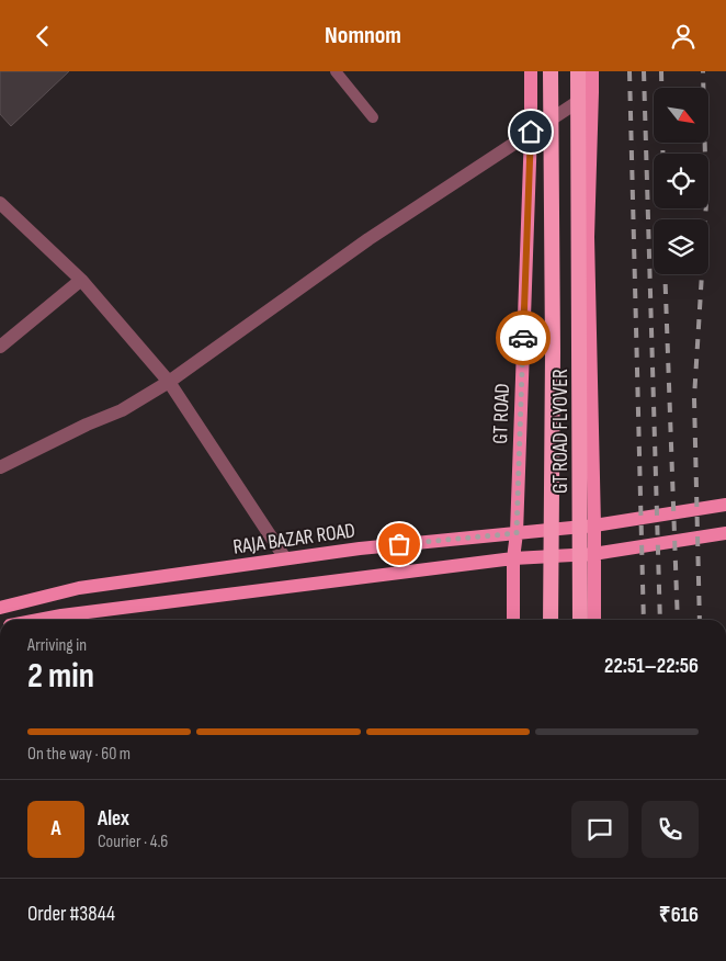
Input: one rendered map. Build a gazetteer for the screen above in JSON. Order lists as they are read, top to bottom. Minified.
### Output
{"streets":{"highway":["GT ROAD FLYOVER"],"main road":["GT ROAD","RAJA BAZAR ROAD"]},"crossings":[["GT ROAD","RAJA BAZAR ROAD"]],"north":"bottom right","page":{"header":"Nomnom","heading":["2 min","Arriving in","22:51–22:56"],"panel":["Alex","Courier · 4.6","Order #3844","₹616"],"bar":"On the way · 60 m","round":"A"}}
